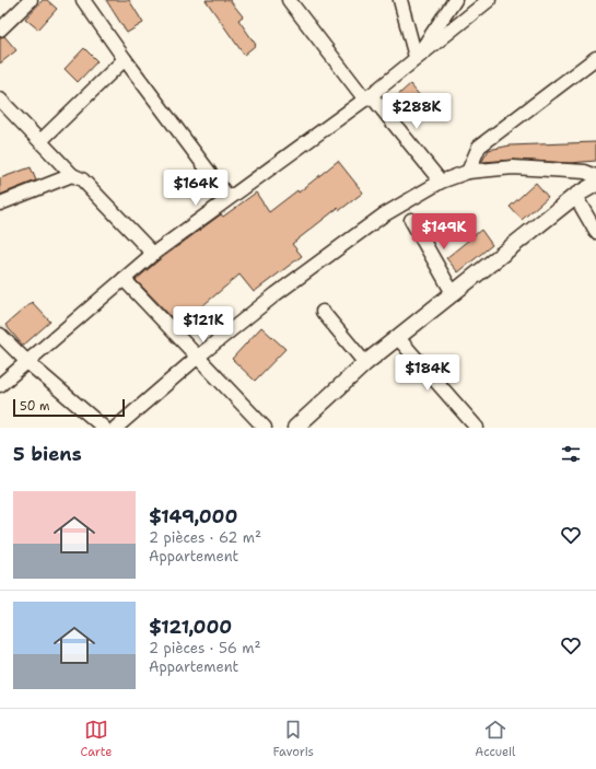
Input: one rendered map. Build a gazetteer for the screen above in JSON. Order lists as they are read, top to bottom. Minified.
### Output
{"scale_bar":"50 m","page":{"price":["$288K","$164K","$149K","$121K","$184K"],"scale":"50 m","heading":"5 biens","list":[{"name":"$149,000","note":"2 pièces · 62 m² · Appartement"},{"name":"$121,000","note":"2 pièces · 56 m² · Appartement"}],"tabs":["Carte","Favoris","Accueil"]}}
